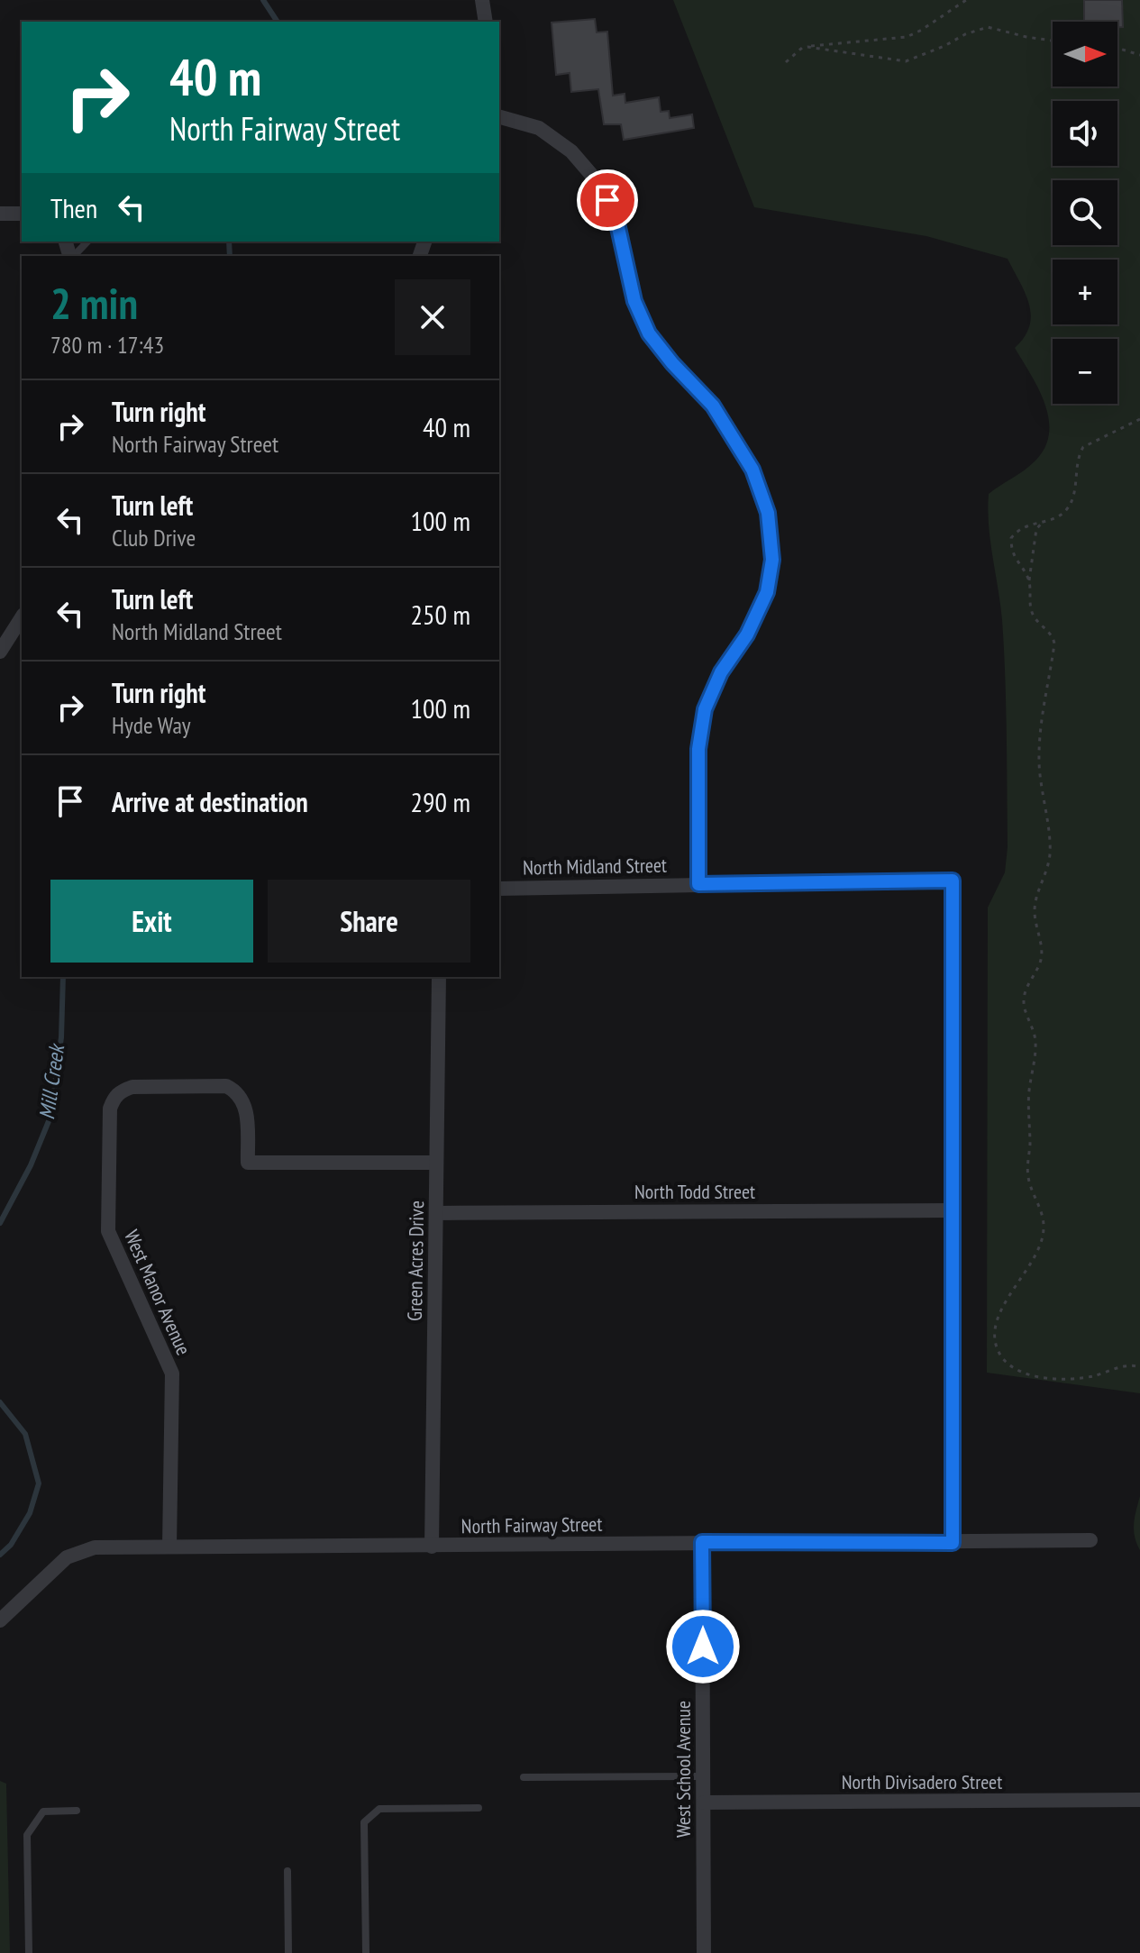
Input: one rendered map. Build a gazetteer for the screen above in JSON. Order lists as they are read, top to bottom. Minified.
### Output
{"streets":{"street":["North Midland Street","North Todd Street","Green Acres Drive","West Manor Avenue","North Fairway Street","West School Avenue","North Divisadero Street"]},"crossings":[["North Midland Street","North Todd Street"],["North Todd Street","Green Acres Drive"],["Green Acres Drive","West Manor Avenue"],["Green Acres Drive","North Fairway Street"],["West Manor Avenue","North Fairway Street"],["North Fairway Street","West School Avenue"],["West School Avenue","North Divisadero Street"]],"water":["Mill Creek"],"north":"right","page":{"map_buttons":["+","−"],"turn":["40 m","North Fairway Street"],"then":"Then","heading":["2 min","780 m · 17:43"],"list":[{"name":"Turn right","note":"North Fairway Street","value":"40 m"},{"name":"Turn left","note":"Club Drive","value":"100 m"},{"name":"Turn left","note":"North Midland Street","value":"250 m"},{"name":"Turn right","note":"Hyde Way","value":"100 m"},{"name":"Arrive at destination","value":"290 m"}],"buttons":["Exit","Share"]}}
